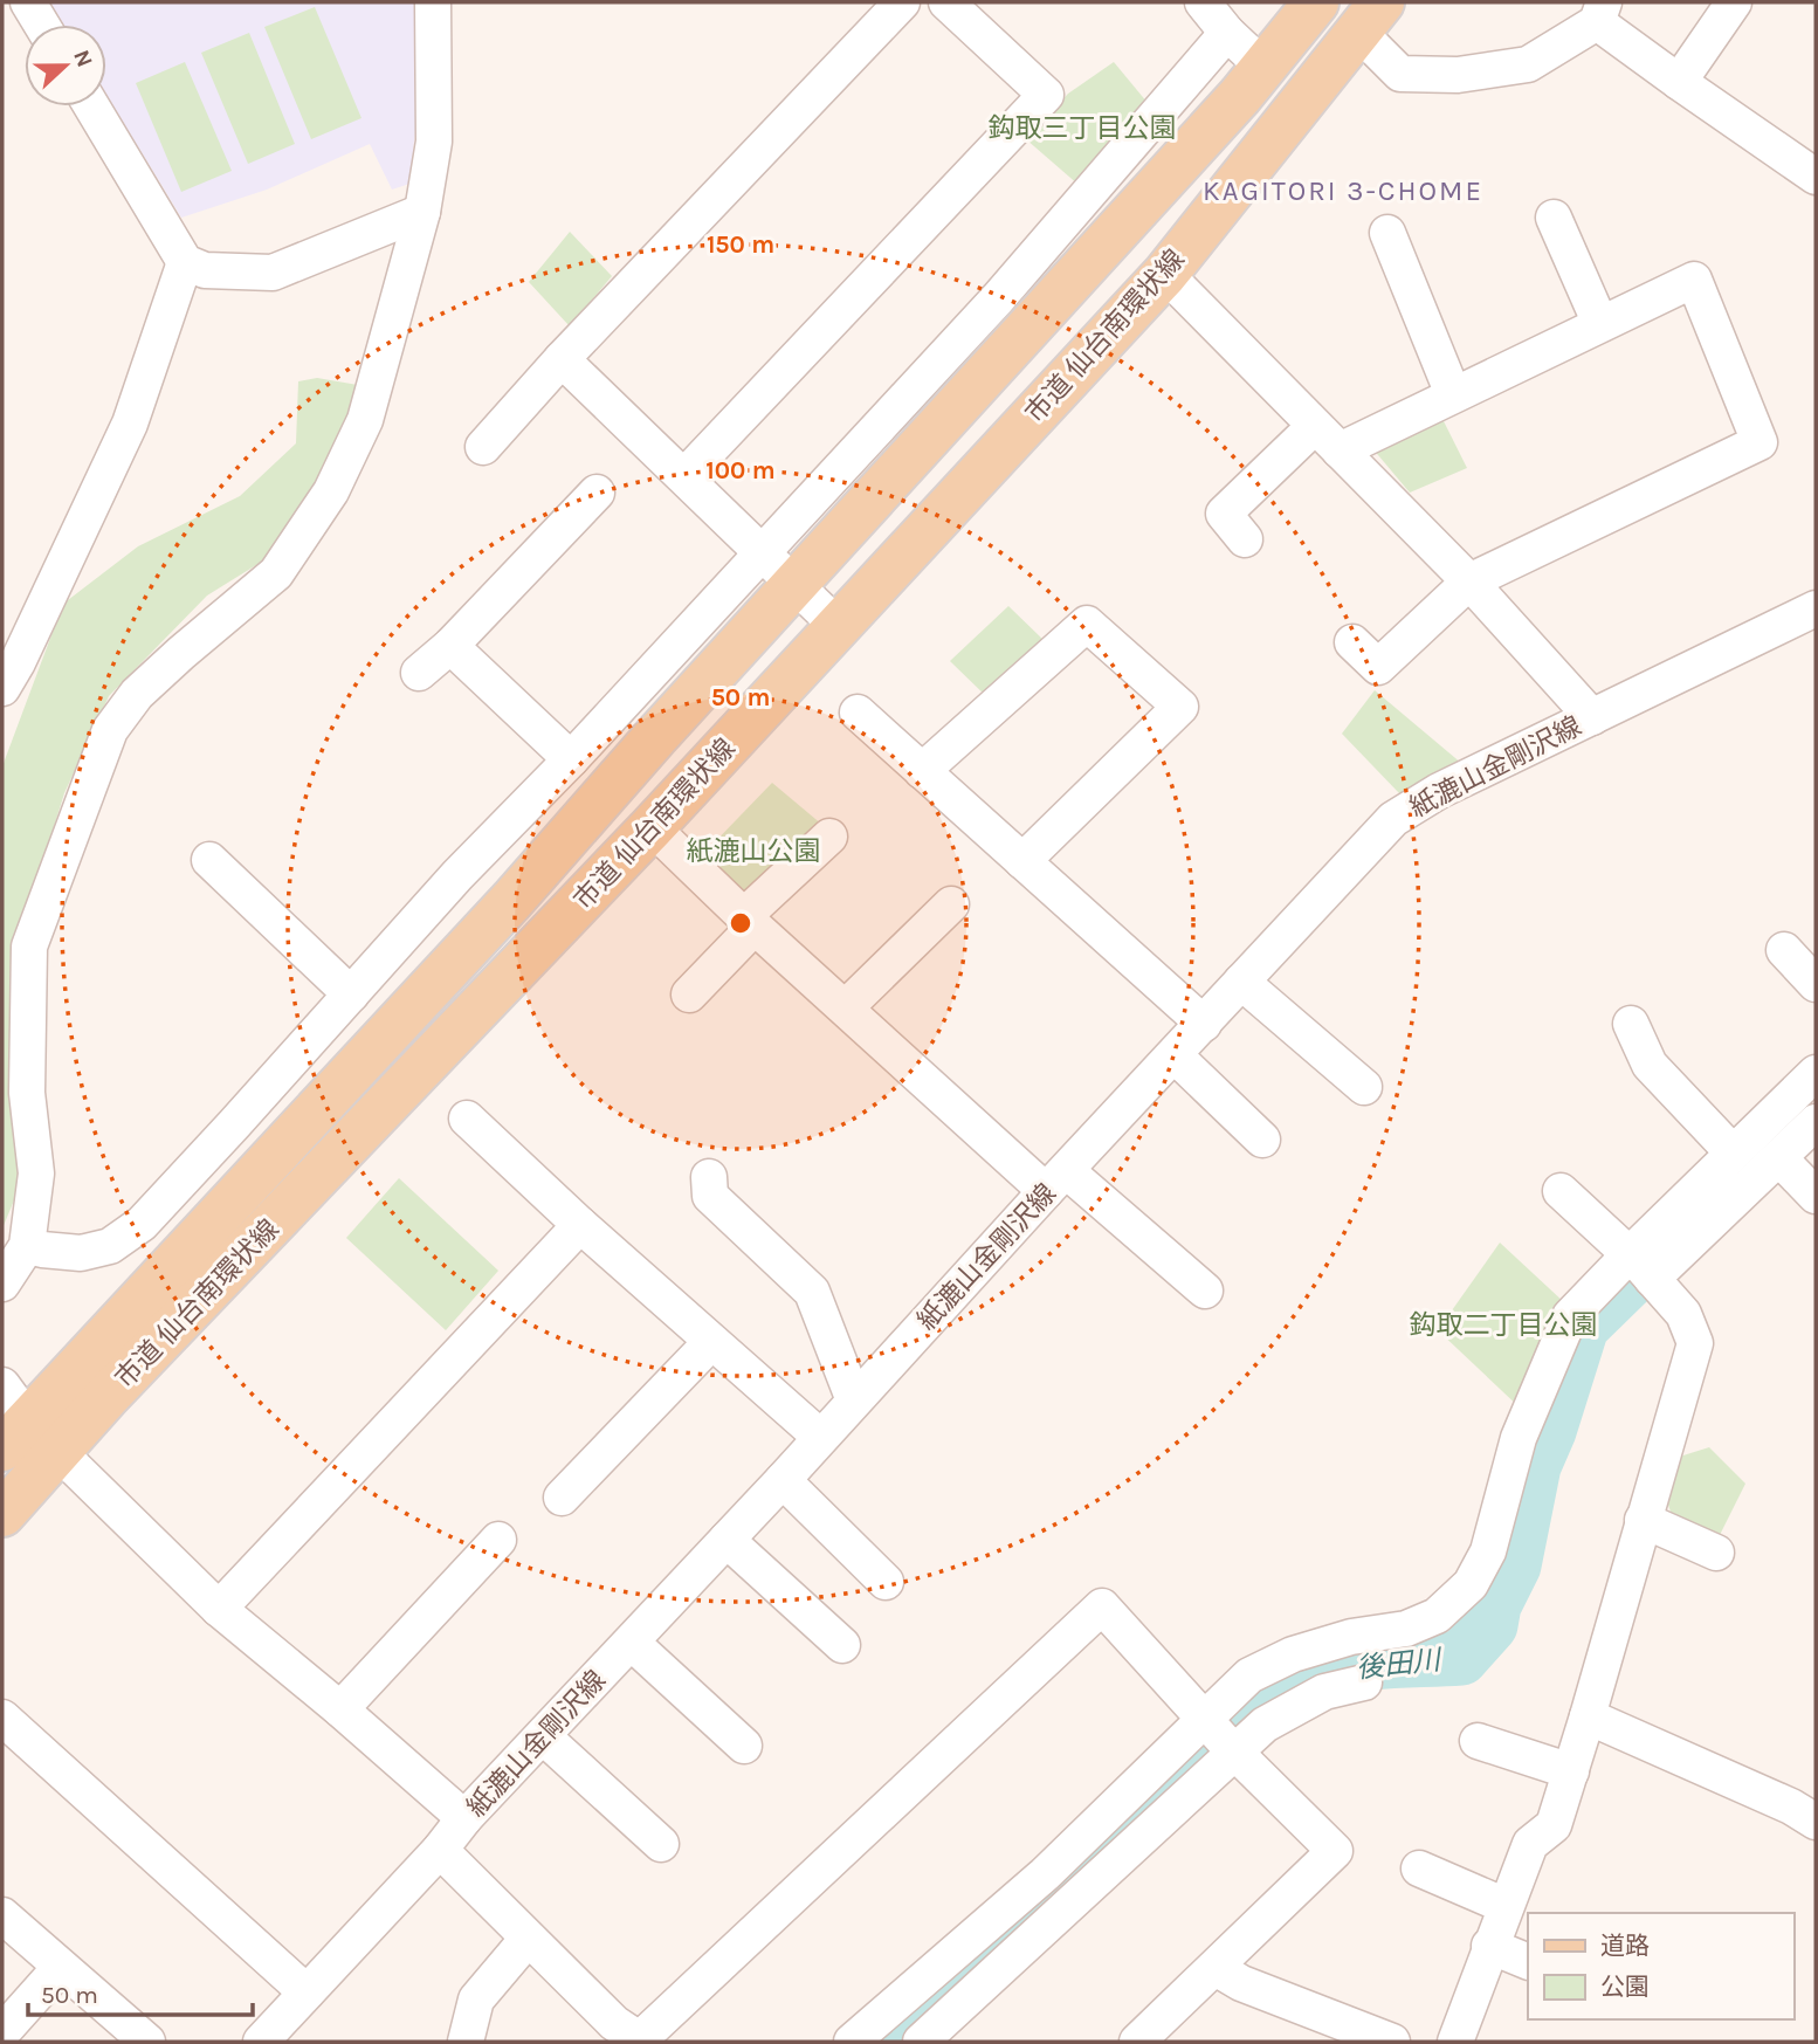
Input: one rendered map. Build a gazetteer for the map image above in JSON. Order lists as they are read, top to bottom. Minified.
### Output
{"streets":{"main road":["市道 仙台南環状線"],"street":["紙漉山金剛沢線"]},"districts":["KAGITORI 3-CHOME"],"water":["後田川"],"parks":["鈎取三丁目公園","紙漉山公園","鈎取二丁目公園"],"legend":["道路","公園"],"scale_bar":"50 m","north":"right","rings":["150 m","100 m","50 m"]}
